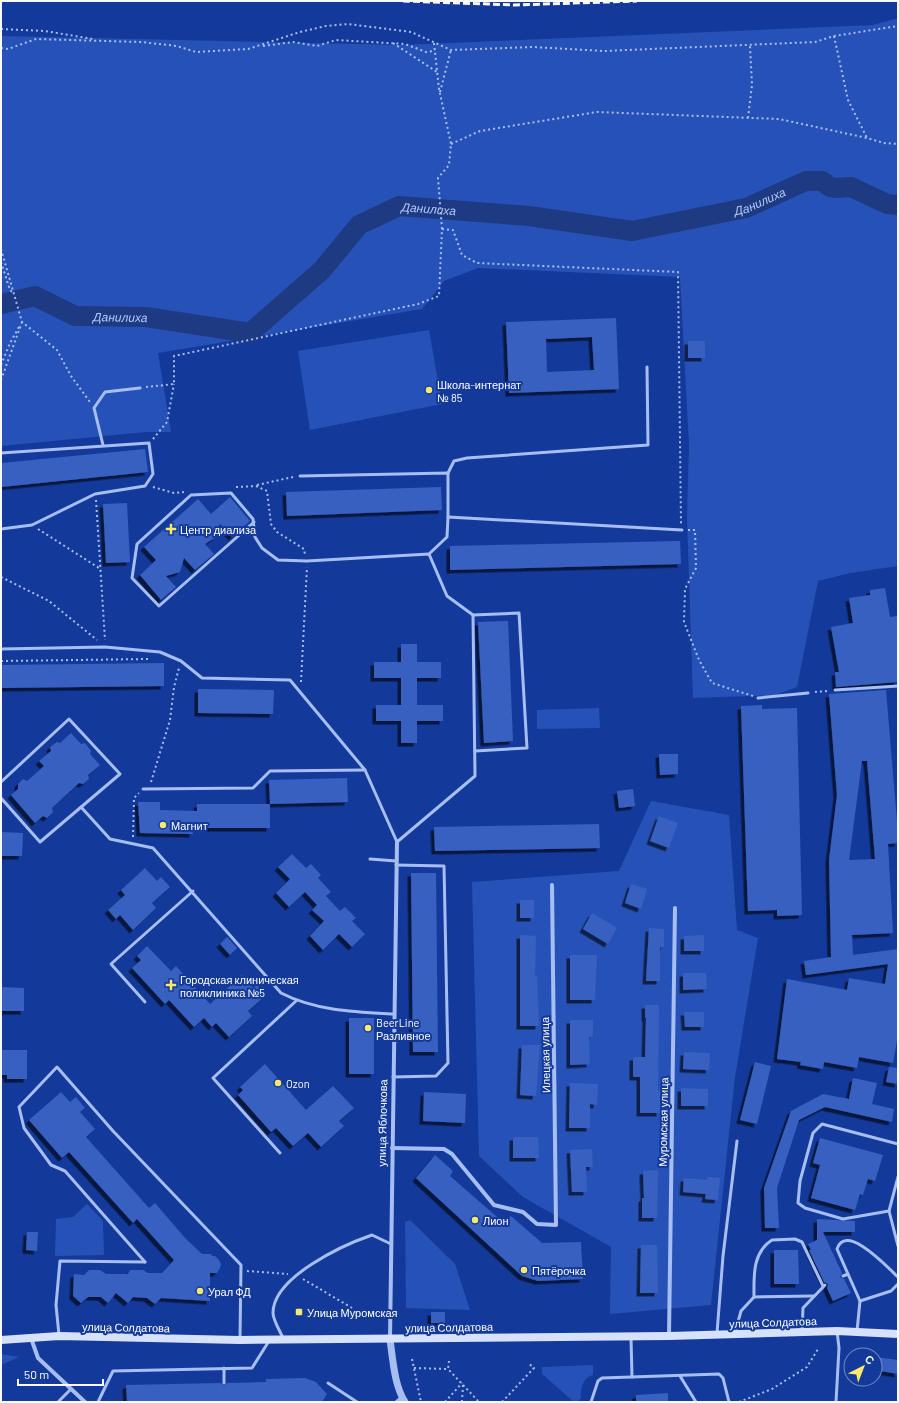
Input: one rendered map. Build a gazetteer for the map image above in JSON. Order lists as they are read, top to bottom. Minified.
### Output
{"streets":{"main road":["улица Солдатова"],"street":["Илецкая улица","Муромская улица","улица Яблочкова"]},"crossings":[["Илецкая улица","улица Яблочкова"],["Муромская улица","улица Солдатова"],["улица Яблочкова","улица Солдатова"]],"water":["Данилиха"],"places":{"other":["Школа-интернат № 85","Магнит","BeerLine Разливное","Ozon","Лион","Пятёрочка","Урал ФД"],"health":["Центр диализа","Городская клиническая поликлиника №5"],"transit":["Улица Муромская"]},"scale_bar":"50 m","north":"top right"}
